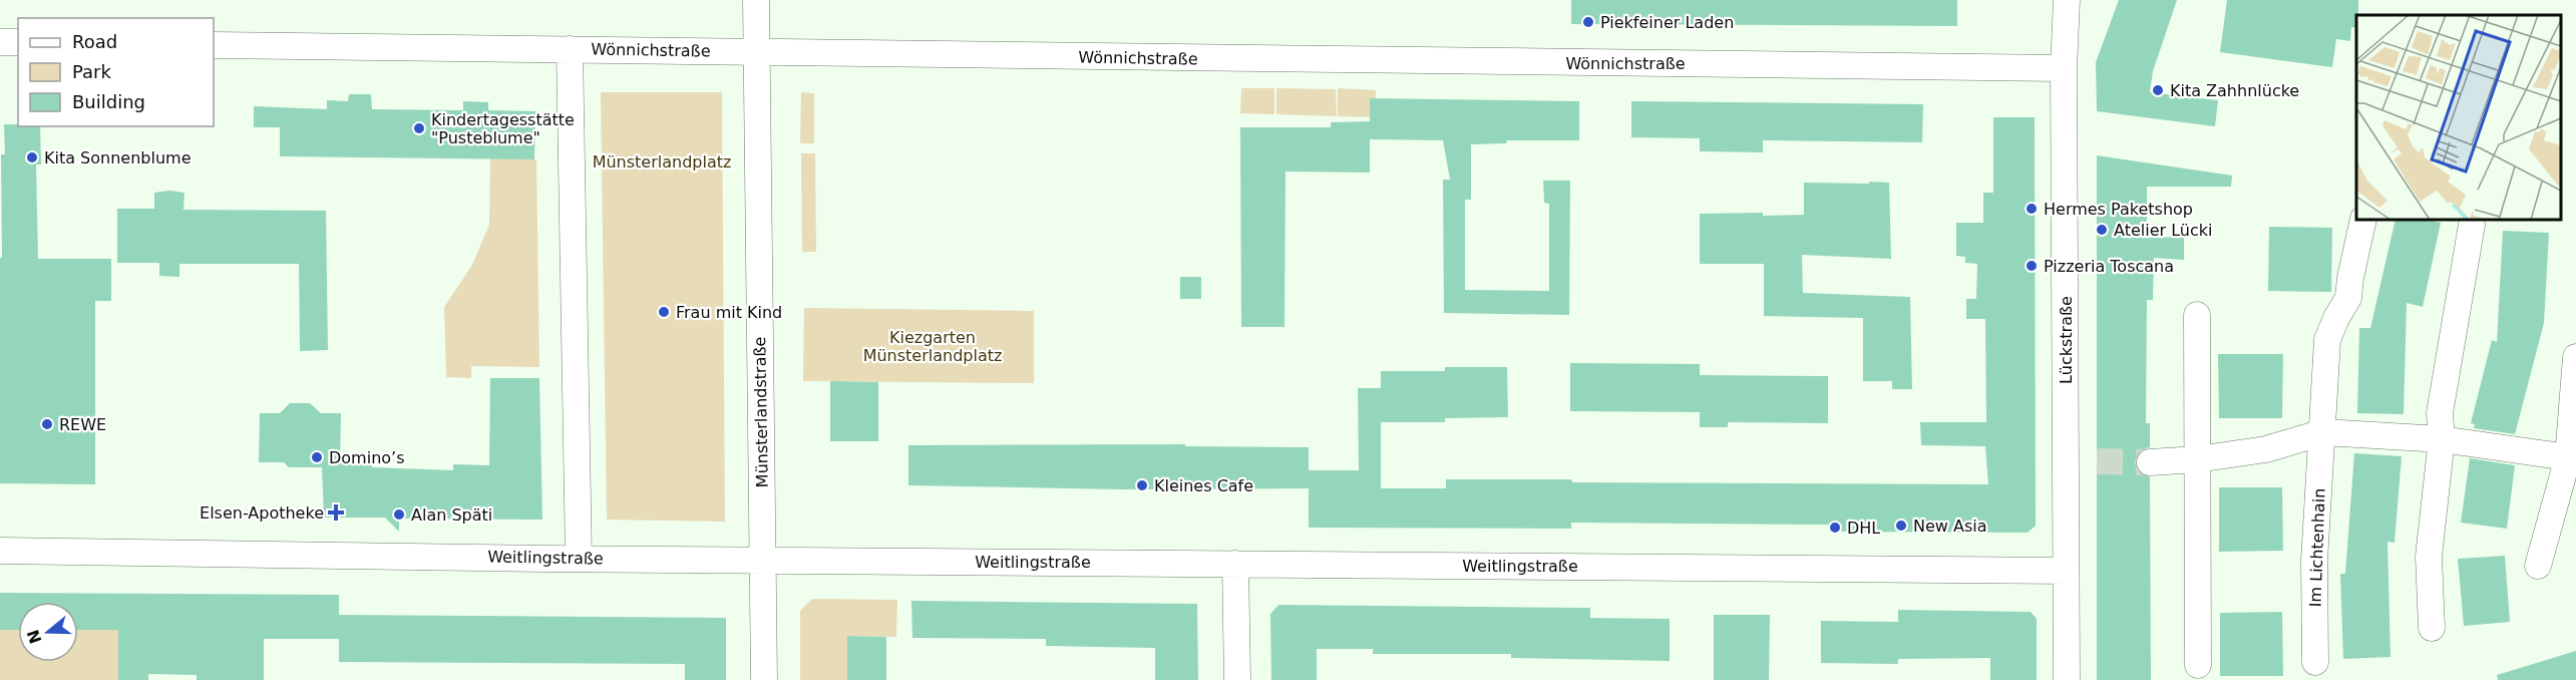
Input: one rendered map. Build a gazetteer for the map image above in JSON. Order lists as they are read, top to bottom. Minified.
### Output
{"streets":{"street":["Wönnichstraße","Lückstraße","Münsterlandstraße","Im Lichtenhain","Weitlingstraße"]},"crossings":[["Wönnichstraße","Lückstraße"],["Wönnichstraße","Münsterlandstraße"],["Lückstraße","Weitlingstraße"],["Münsterlandstraße","Weitlingstraße"]],"parks":["Münsterlandplatz","Kiezgarten Münsterlandplatz"],"places":{"other":["Piekfeiner Laden","Kita Zahhnlücke","Kindertagesstätte \"Pusteblume\"","Kita Sonnenblume","Hermes Paketshop","Atelier Lücki","Pizzeria Toscana","Frau mit Kind","REWE","Domino’s","Kleines Cafe","Alan Späti","New Asia","DHL"],"health":["Elsen-Apotheke"]},"legend":["Road","Park","Building"],"north":"left"}
